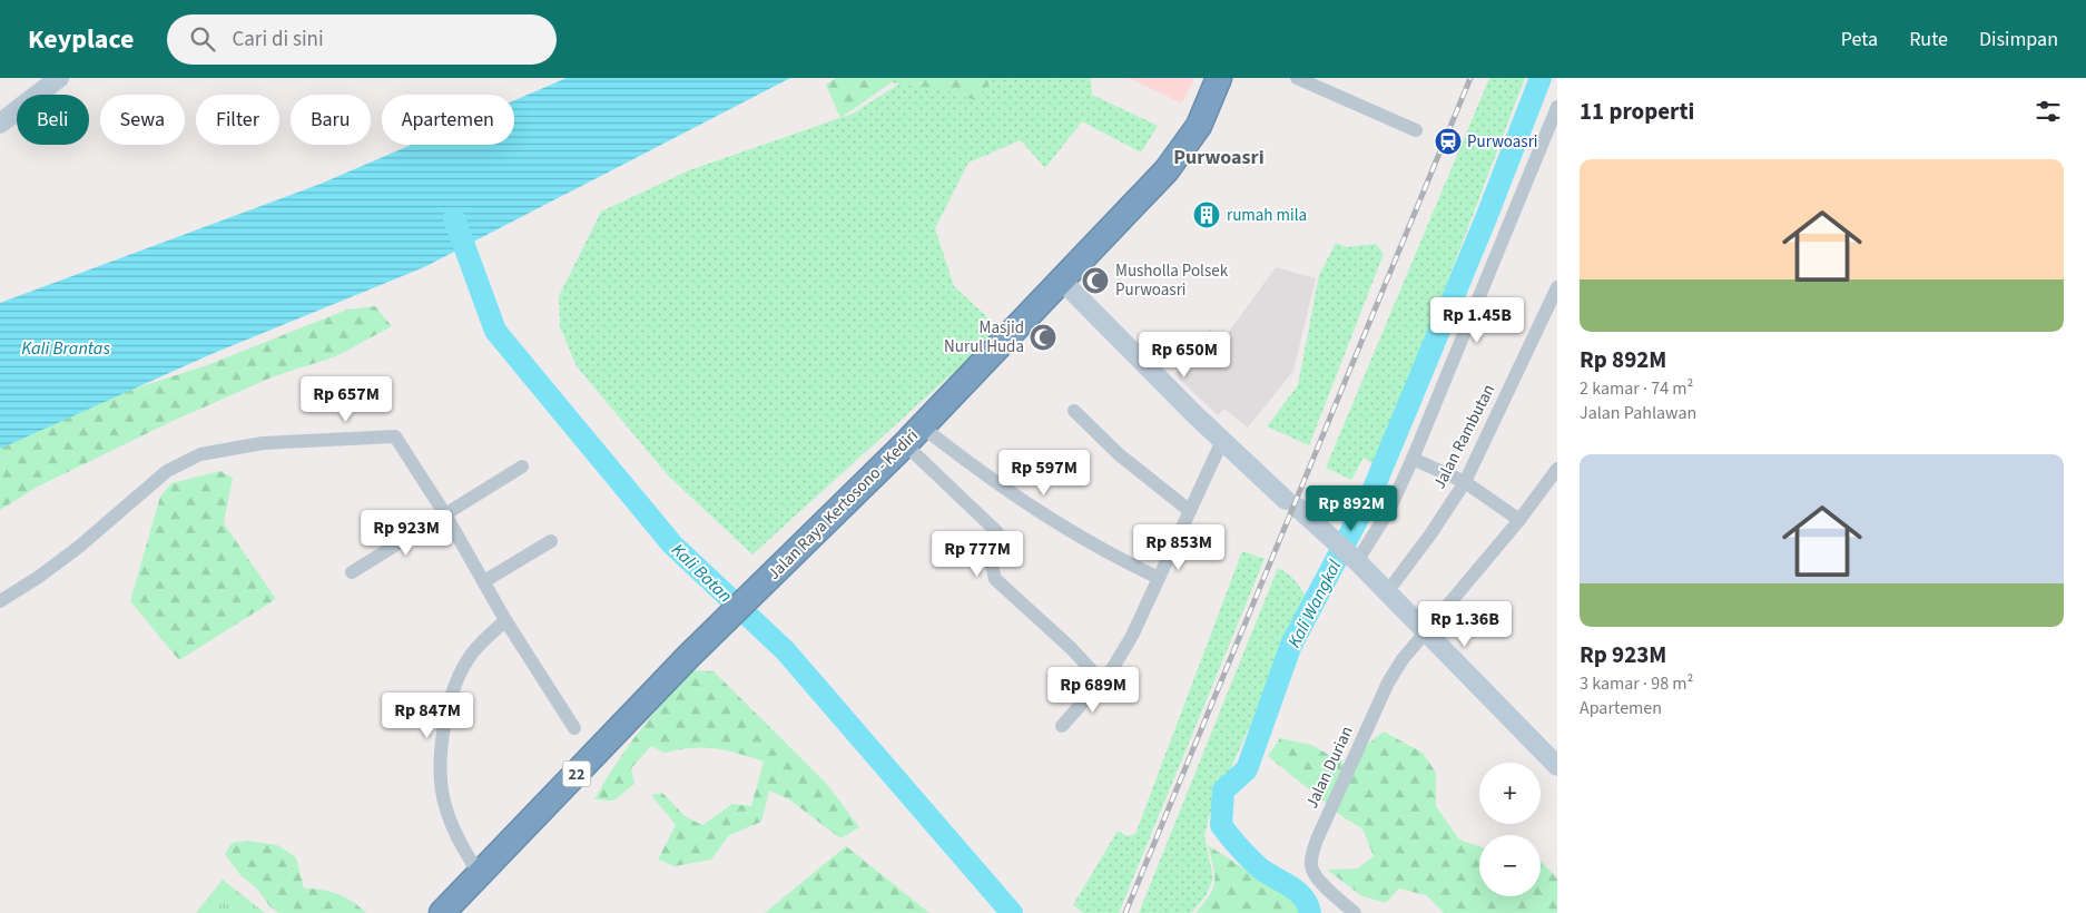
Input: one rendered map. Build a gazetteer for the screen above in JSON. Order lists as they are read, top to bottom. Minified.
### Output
{"streets":{"highway":["Jalan Raya Kertosono - Kediri","22"],"street":["Jalan Rambutan","Jalan Durian"]},"districts":["Purwoasri"],"water":["Kali Brantas","Kali Batan","Kali Wangkal"],"places":{"station":["Purwoasri"],"building":["rumah mila"],"mosque":["Musholla Polsek Purwoasri","Masjid Nurul Huda"]},"page":{"header":"Keyplace","search":"Cari di sini","nav":["Peta","Rute","Disimpan"],"heading":"11 properti","chip":["Beli","Sewa","Filter","Baru","Apartemen"],"list":[{"name":"Rp 892M","note":"2 kamar · 74 m² · Jalan Pahlawan"},{"name":"Rp 923M","note":"3 kamar · 98 m² · Apartemen"}],"price":["Rp 1.45B","Rp 650M","Rp 657M","Rp 597M","Rp 892M","Rp 923M","Rp 853M","Rp 777M","Rp 1.36B","Rp 689M","Rp 847M"],"map_buttons":["+","−"]}}
